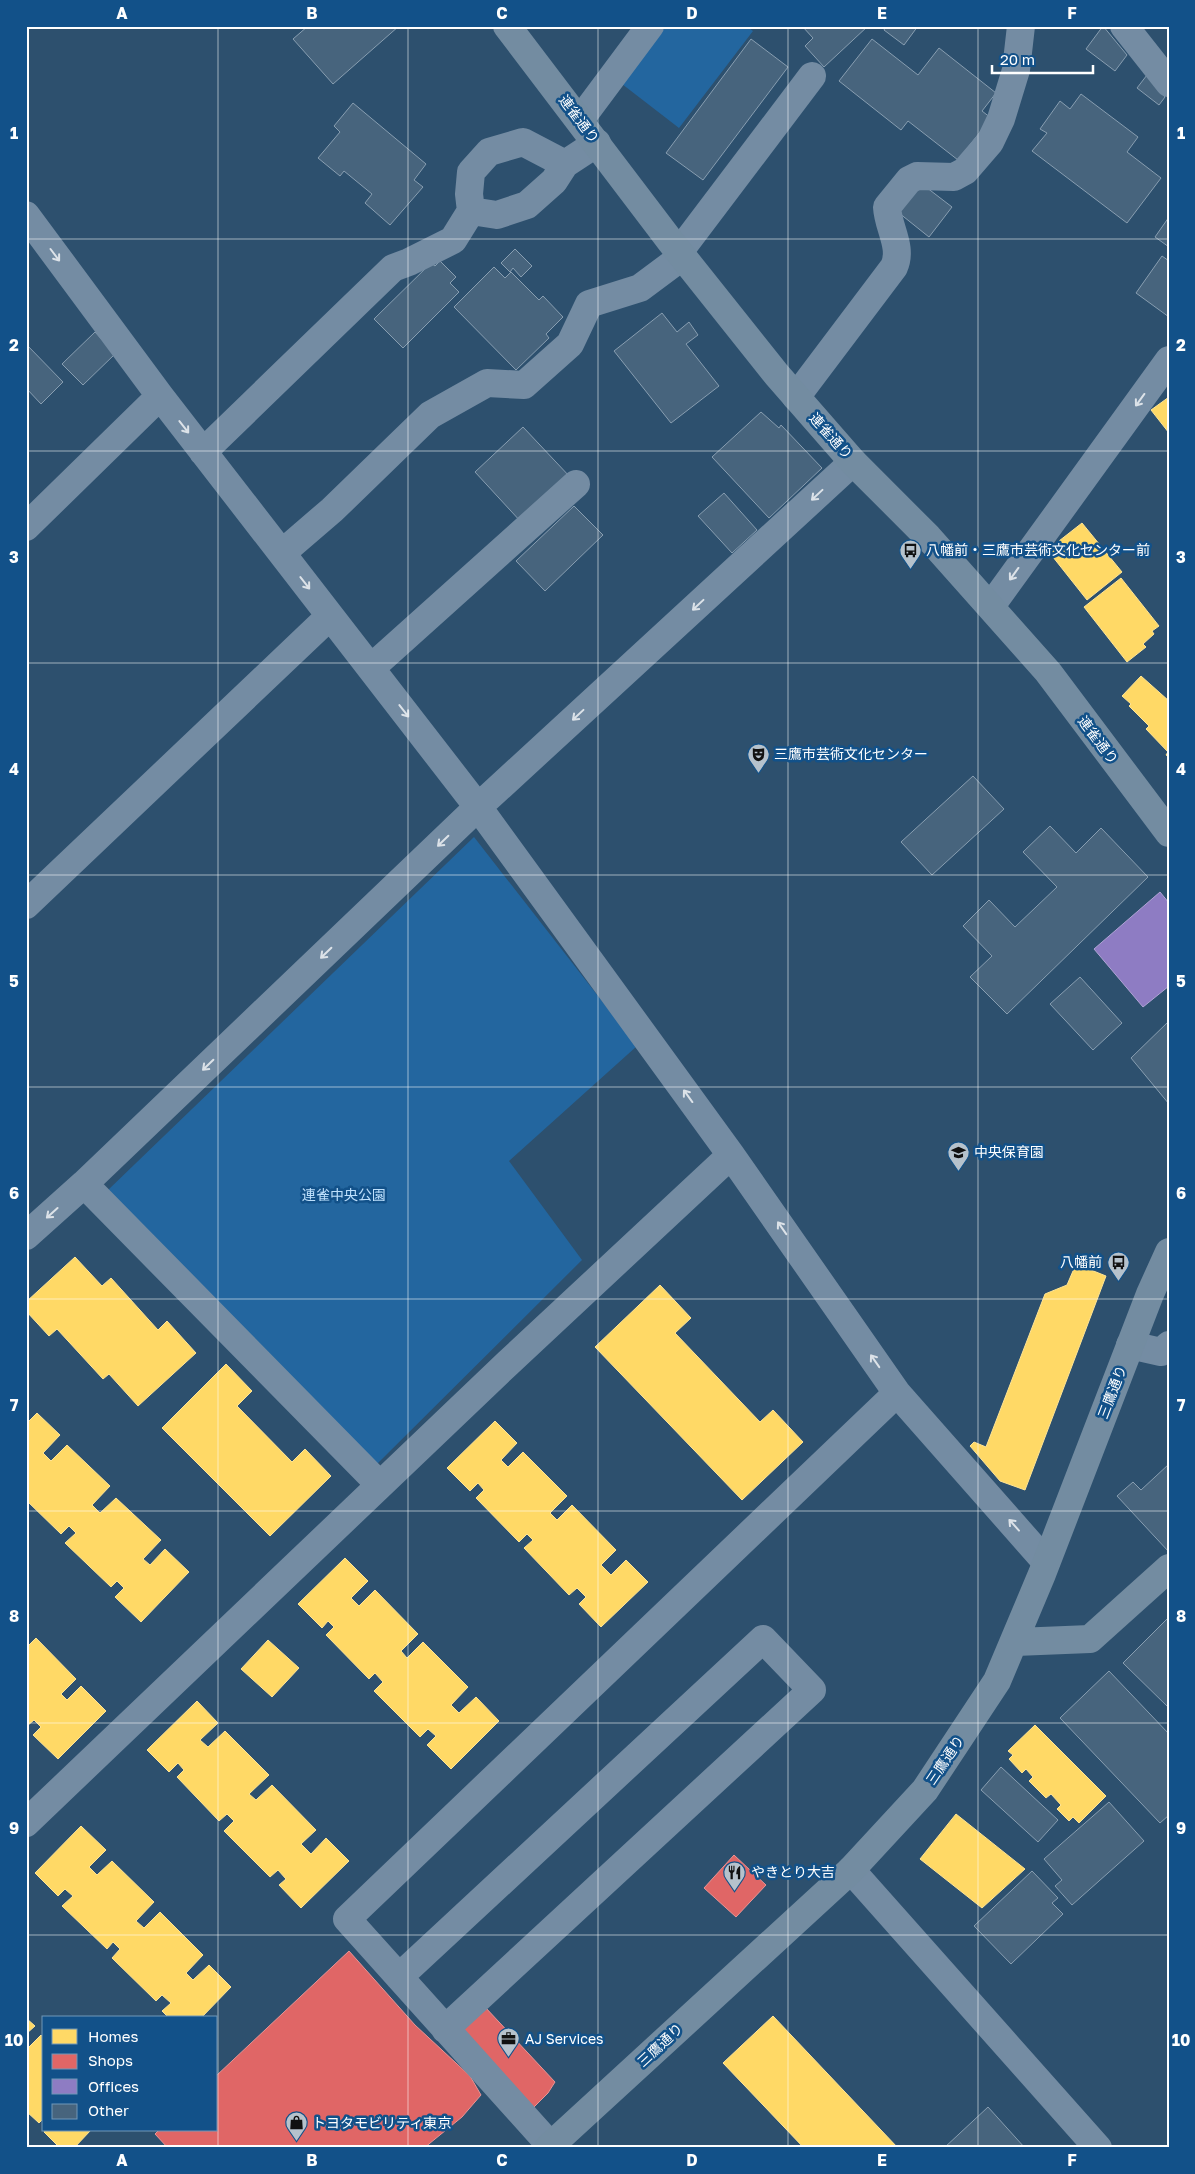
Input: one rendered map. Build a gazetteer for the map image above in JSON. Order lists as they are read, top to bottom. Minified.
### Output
{"streets":{"main road":["連雀通り","三鷹通り"]},"parks":["連雀中央公園"],"places":{"bus stop":["八幡前・三鷹市芸術文化センター前","八幡前"],"theatre":["三鷹市芸術文化センター"],"school or university":["中央保育園"],"restaurant":["やきとり大吉"],"office":["AJ Services"],"shop":["トヨタモビリティ東京"]},"legend":["Homes","Shops","Offices","Other"],"scale_bar":"20 m","grid":{"columns":["A","B","C","D","E","F"],"rows":["1","2","3","4","5","6","7","8","9","10"]}}
